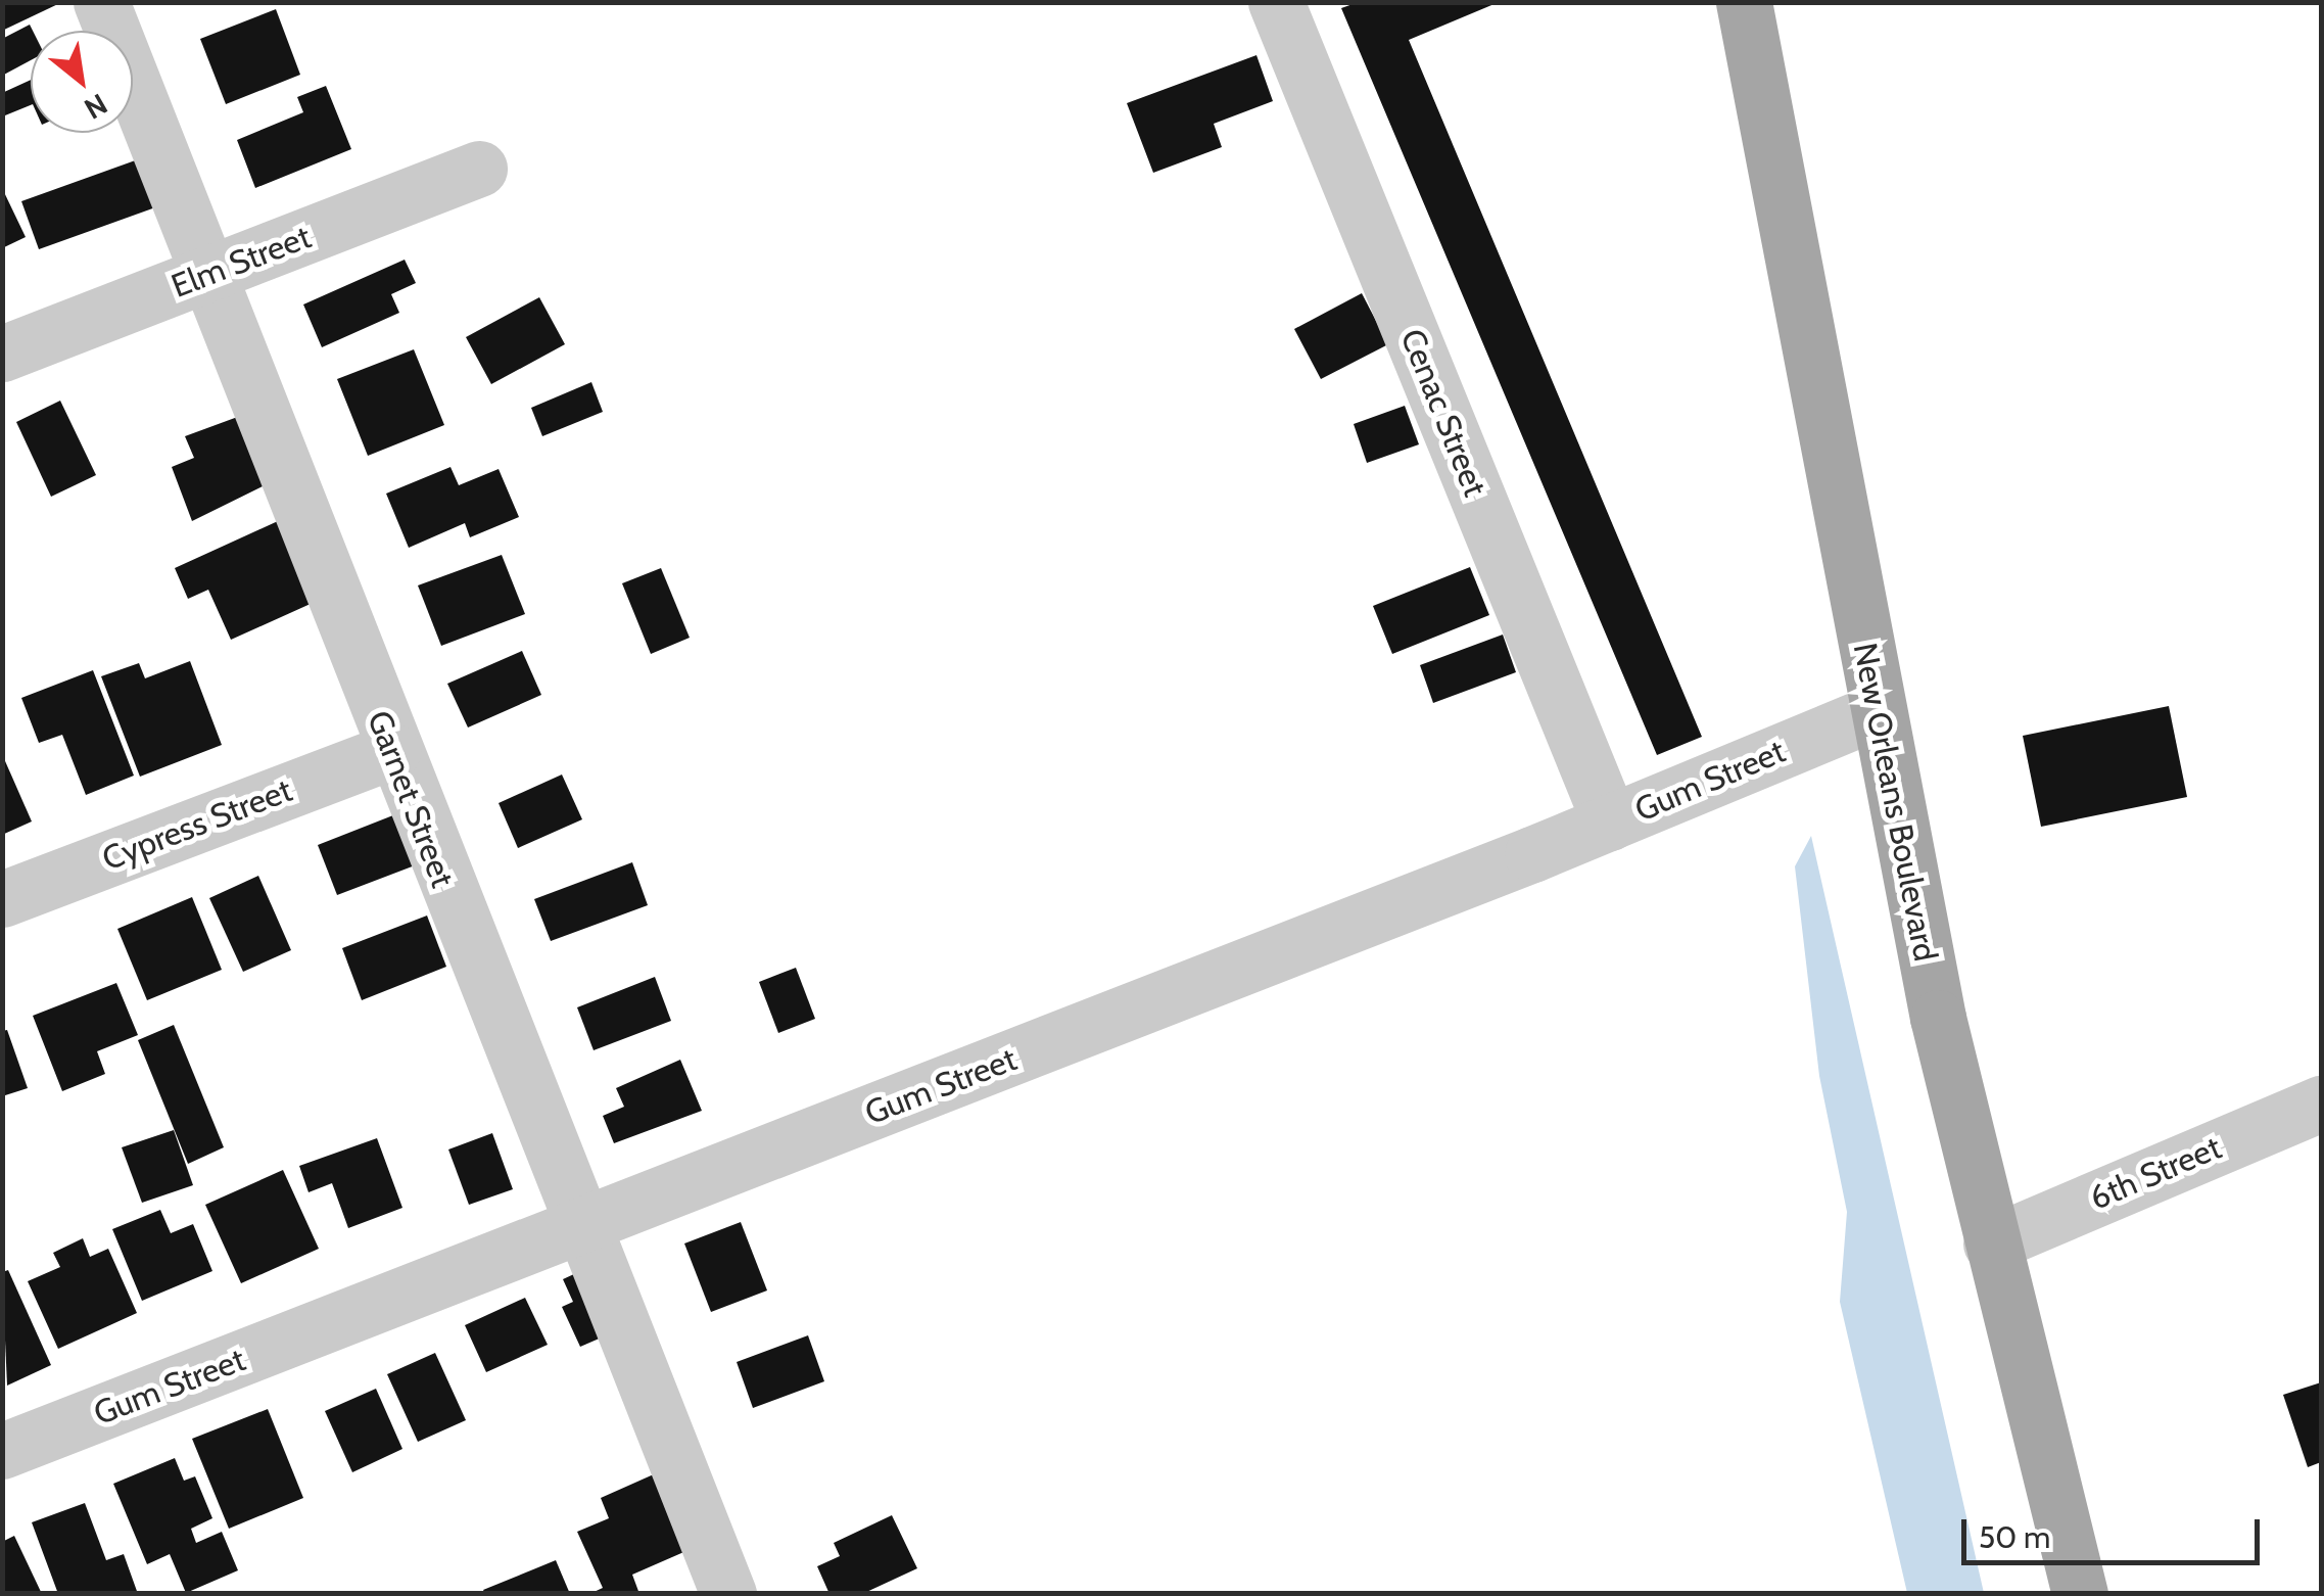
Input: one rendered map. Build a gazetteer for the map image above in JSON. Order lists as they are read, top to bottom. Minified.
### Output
{"streets":{"main road":["New Orleans Boulevard"],"street":["Elm Street","Cenac Street","Gum Street","Garnet Street","Cypress Street","6th Street"]},"crossings":[["Elm Street","Garnet Street"],["Cenac Street","Gum Street"],["Gum Street","Garnet Street"],["Gum Street","New Orleans Boulevard"],["Garnet Street","Cypress Street"],["New Orleans Boulevard","6th Street"]],"scale_bar":"50 m","north":"bottom right"}
